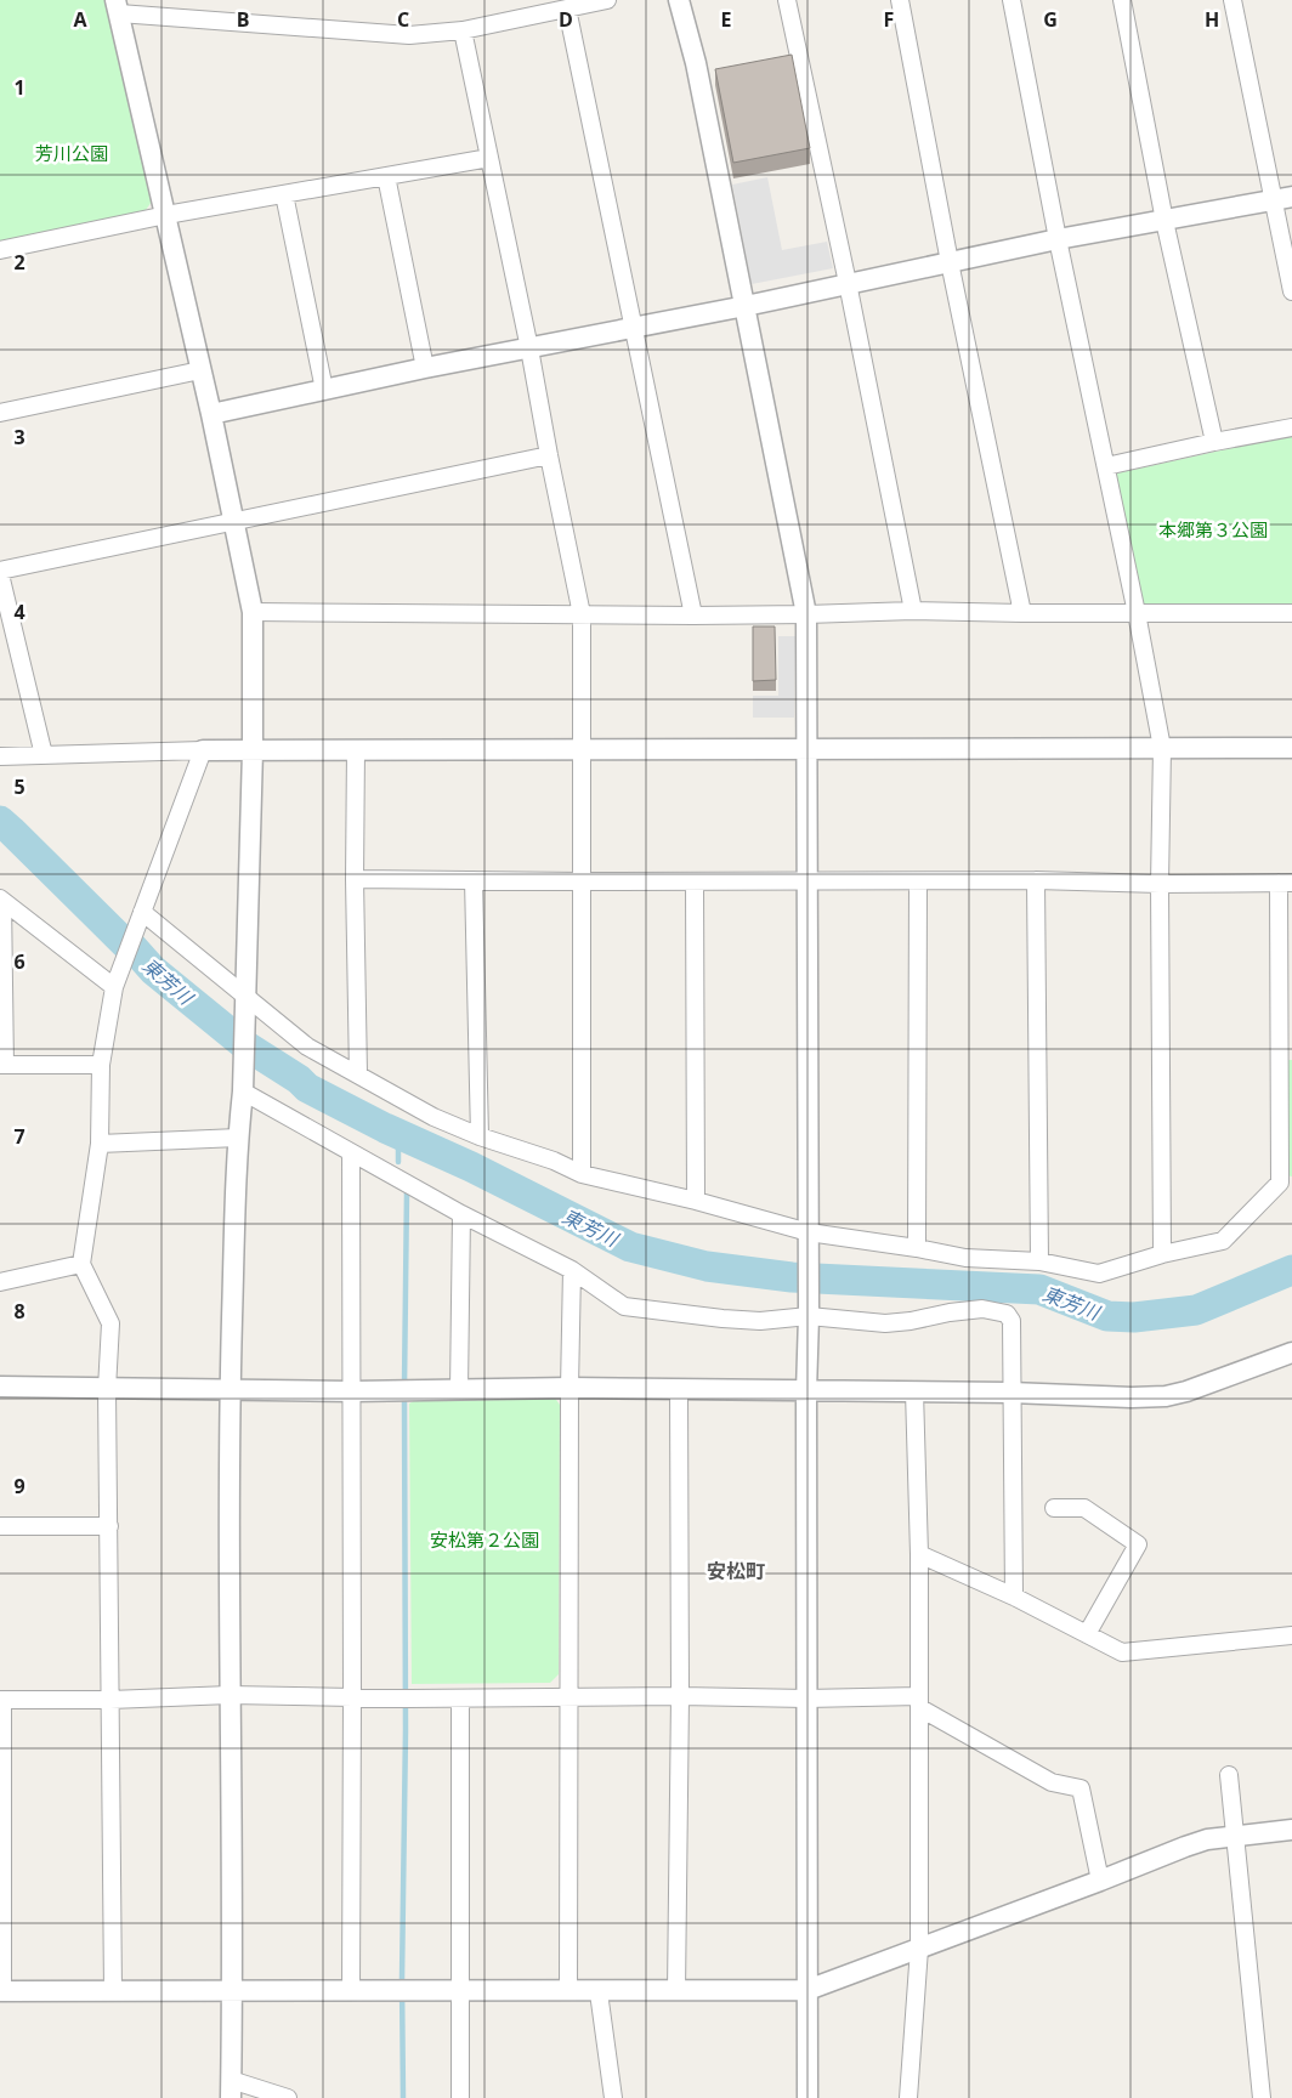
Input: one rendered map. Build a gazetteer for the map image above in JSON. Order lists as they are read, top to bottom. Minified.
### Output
{"districts":["安松町"],"water":["東芳川"],"parks":["芳川公園","本郷第３公園","安松第２公園"],"grid":{"columns":["A","B","C","D","E","F","G","H"],"rows":["1","2","3","4","5","6","7","8","9"]}}
